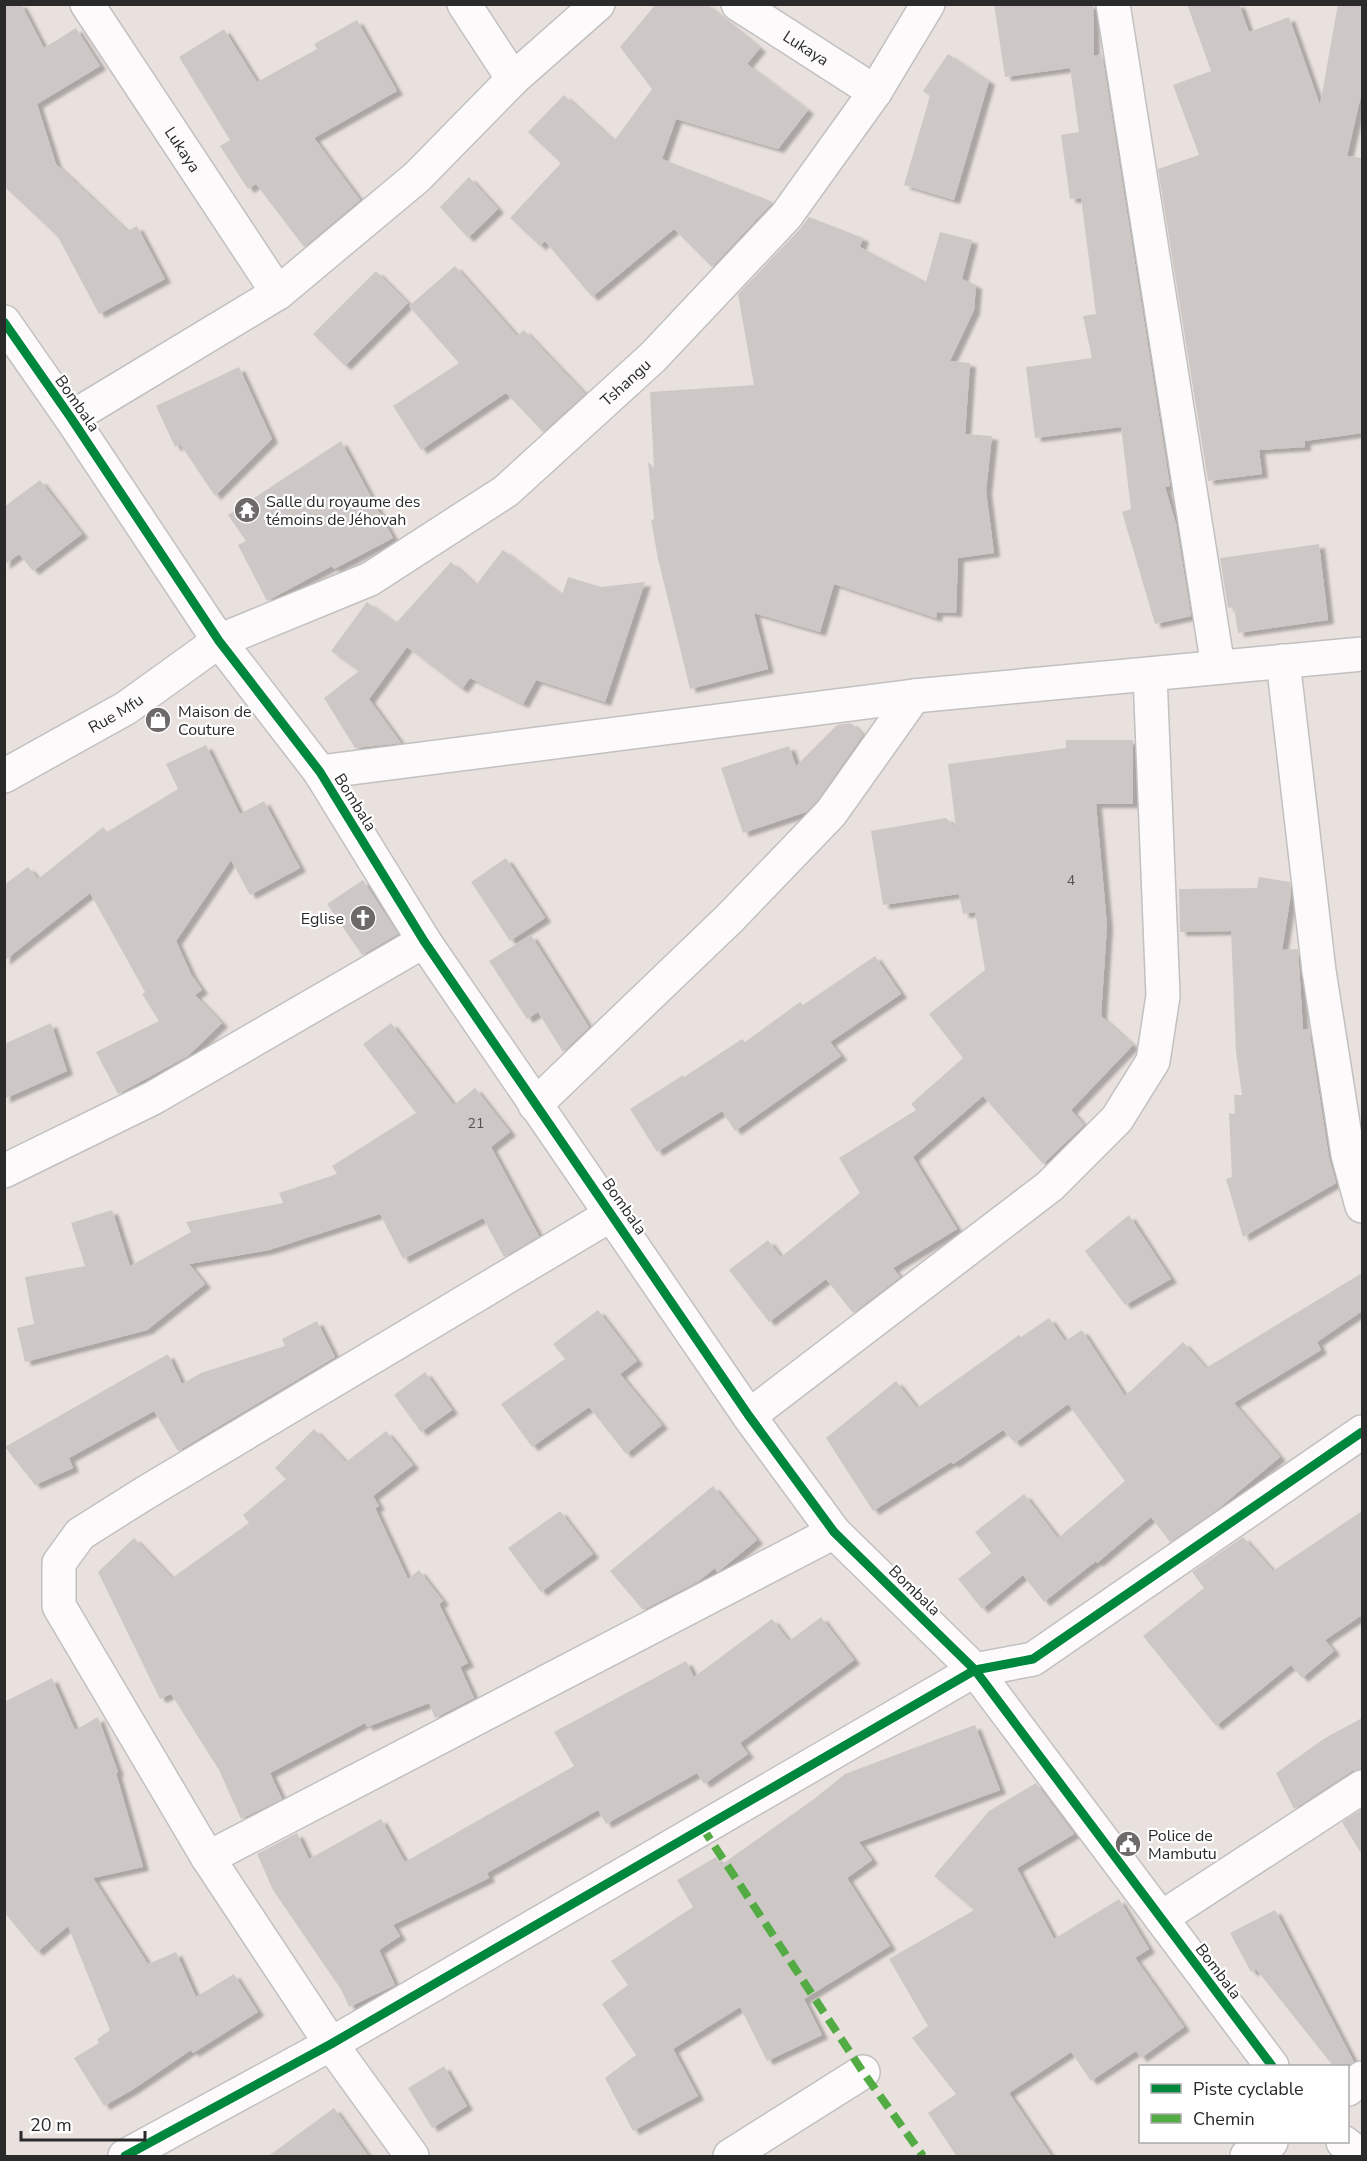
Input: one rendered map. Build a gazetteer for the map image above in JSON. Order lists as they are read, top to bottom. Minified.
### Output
{"streets":{"street":["Lukaya","Tshangu","Bombala","Rue Mfu"]},"crossings":[["Lukaya","Tshangu"],["Tshangu","Bombala"],["Tshangu","Rue Mfu"],["Bombala","Rue Mfu"]],"places":{"temple":["Salle du royaume des témoins de Jéhovah"],"shop":["Maison de Couture"],"church":["Eglise"],"public building":["Police de Mambutu"]},"house_numbers":["4","21"],"legend":["Piste cyclable","Chemin"],"scale_bar":"20 m"}
